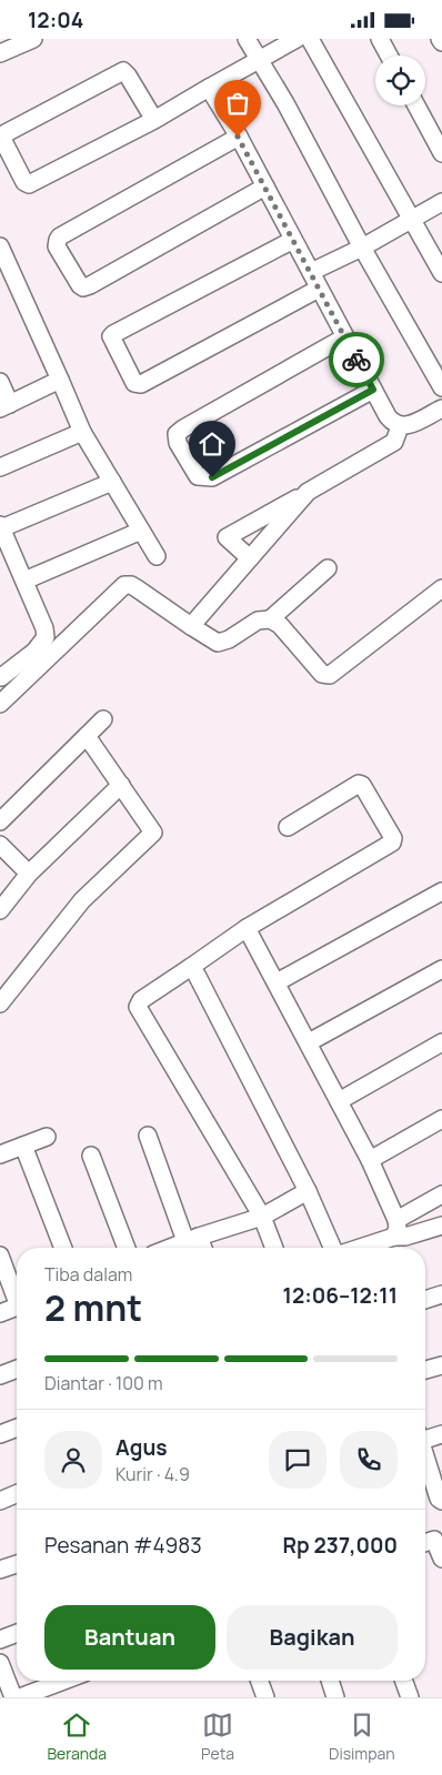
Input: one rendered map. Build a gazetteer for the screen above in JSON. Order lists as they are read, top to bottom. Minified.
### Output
{"page":{"status":"12:04","heading":["2 mnt","Tiba dalam","12:06–12:11"],"panel":["Agus","Kurir · 4.9","Pesanan #4983","Rp 237,000"],"bar":"Diantar · 100 m","buttons":["Bantuan","Bagikan"],"tabs":["Beranda","Peta","Disimpan"]}}
